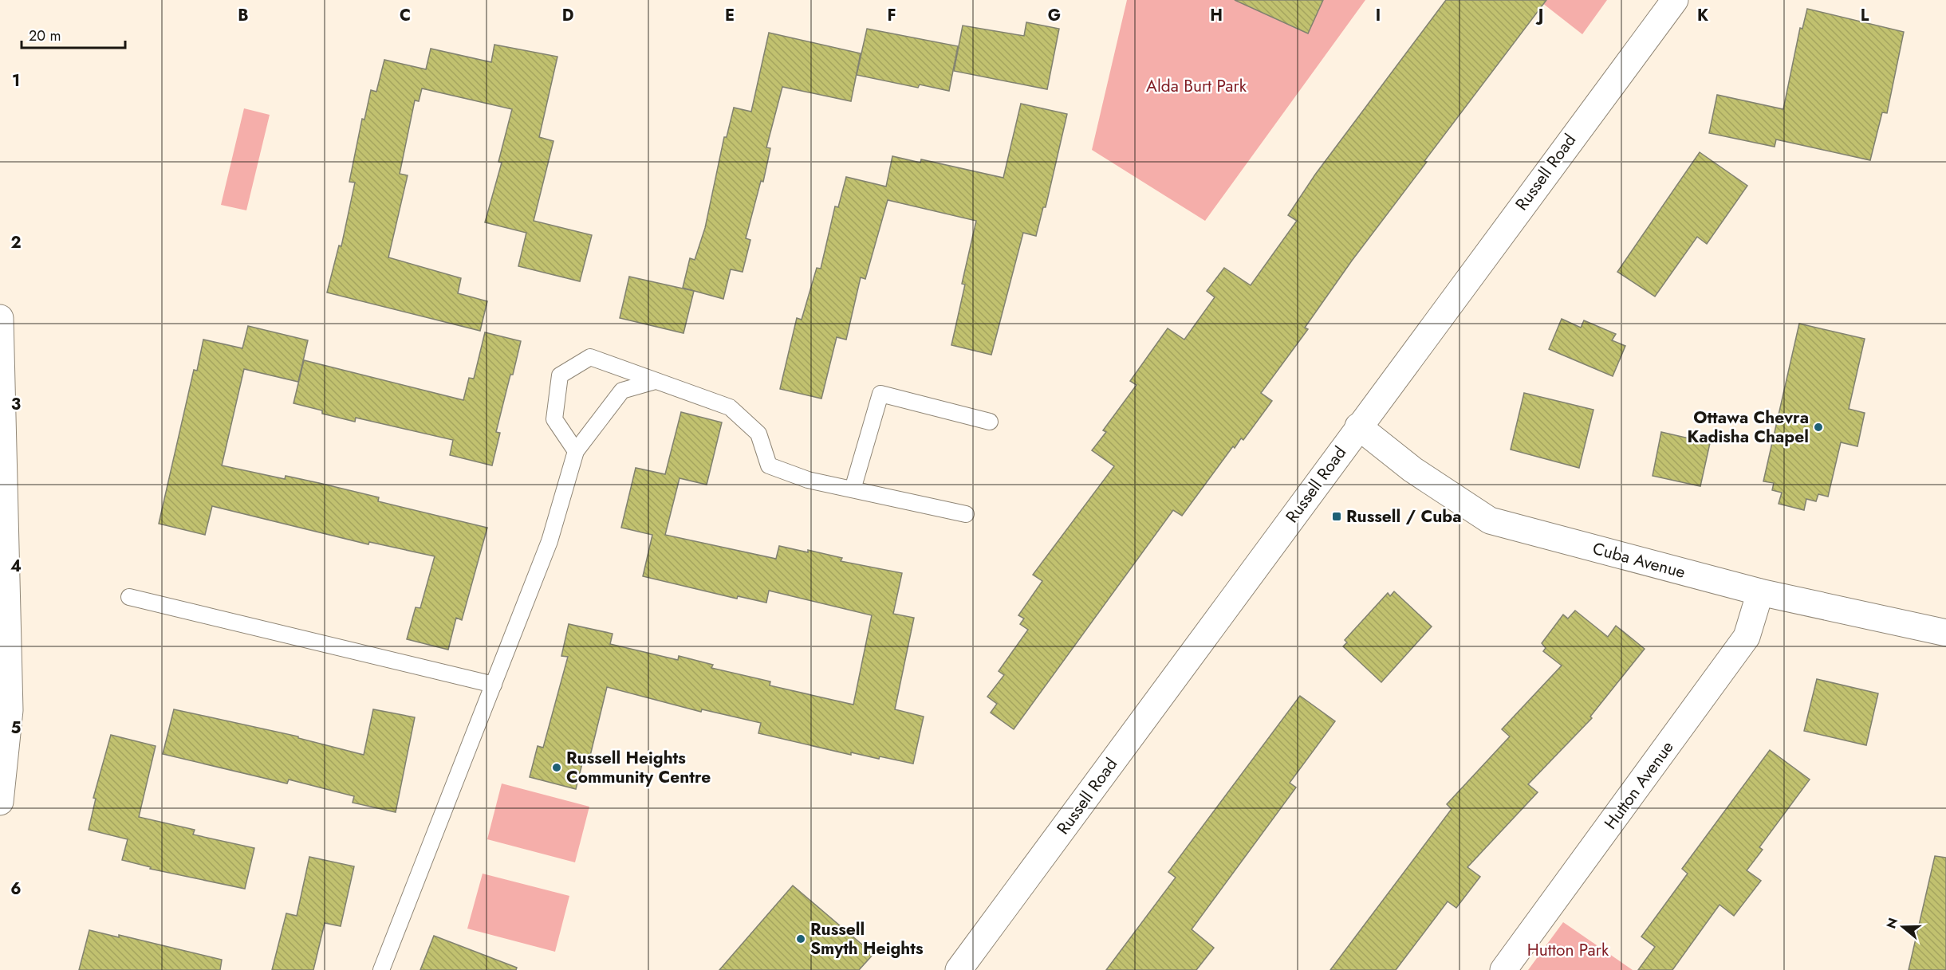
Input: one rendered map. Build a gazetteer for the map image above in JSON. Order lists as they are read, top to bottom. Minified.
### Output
{"streets":{"street":["Russell Road","Cuba Avenue","Hutton Avenue"]},"crossings":[["Russell Road","Cuba Avenue"],["Cuba Avenue","Hutton Avenue"]],"parks":["Alda Burt Park","Hutton Park"],"places":{"other":["Ottawa Chevra Kadisha Chapel","Russell Heights Community Centre","Russell Smyth Heights"],"transit":["Russell / Cuba"]},"scale_bar":"20 m","north":"left","grid":{"columns":["B","C","D","E","F","G","H","I","J","K","L"],"rows":["1","2","3","4","5","6"]}}
